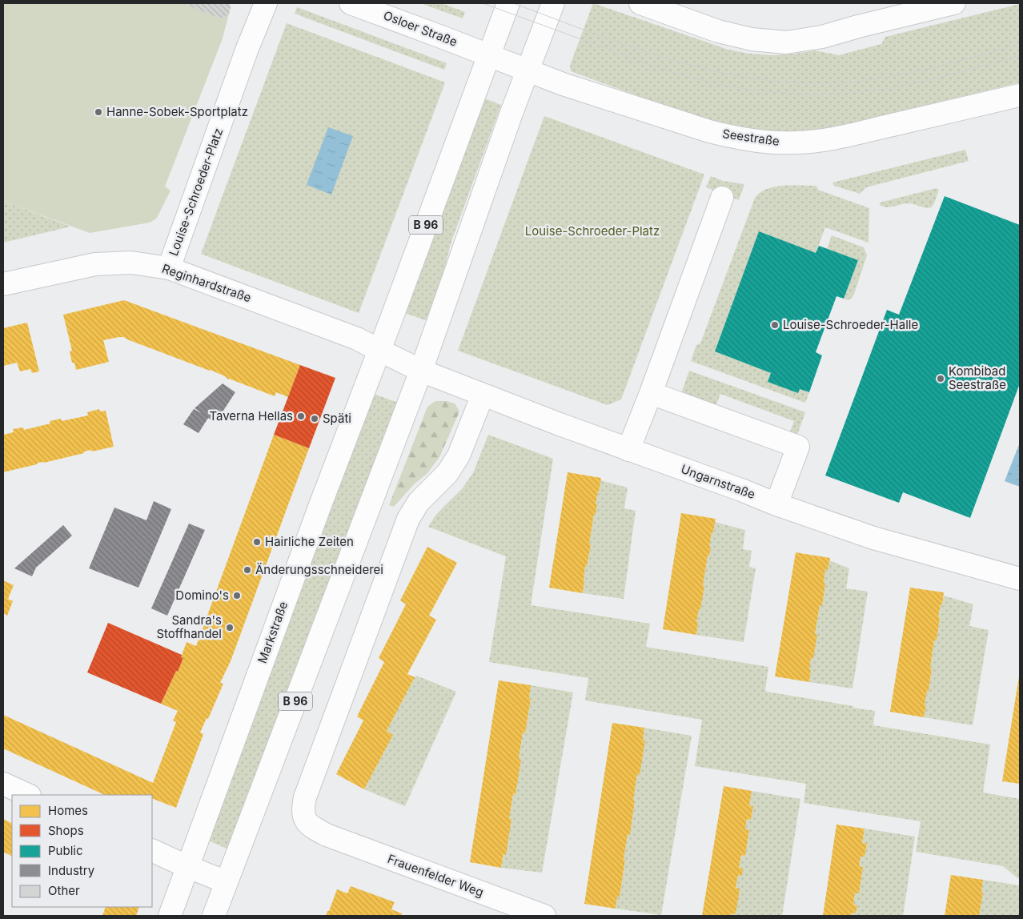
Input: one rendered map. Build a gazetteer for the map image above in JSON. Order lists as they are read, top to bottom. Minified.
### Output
{"streets":{"main road":["Osloer Straße","Seestraße","Louise-Schroeder-Platz","B 96","Reginhardstraße","Ungarnstraße","Markstraße","Frauenfelder Weg"]},"crossings":[["Osloer Straße","Seestraße"],["Osloer Straße","B 96"],["Seestraße","B 96"],["Louise-Schroeder-Platz","Reginhardstraße"],["B 96","Reginhardstraße"],["B 96","Ungarnstraße"],["B 96","Markstraße"],["Reginhardstraße","Ungarnstraße"],["Reginhardstraße","Markstraße"],["Ungarnstraße","Frauenfelder Weg"]],"parks":["Louise-Schroeder-Platz"],"places":["Hanne-Sobek-Sportplatz","Louise-Schroeder-Halle","Kombibad Seestraße","Taverna Hellas","Späti","Hairliche Zeiten","Änderungsschneiderei","Domino's","Sandra's Stoffhandel"],"legend":["Homes","Shops","Public","Industry","Other"]}
